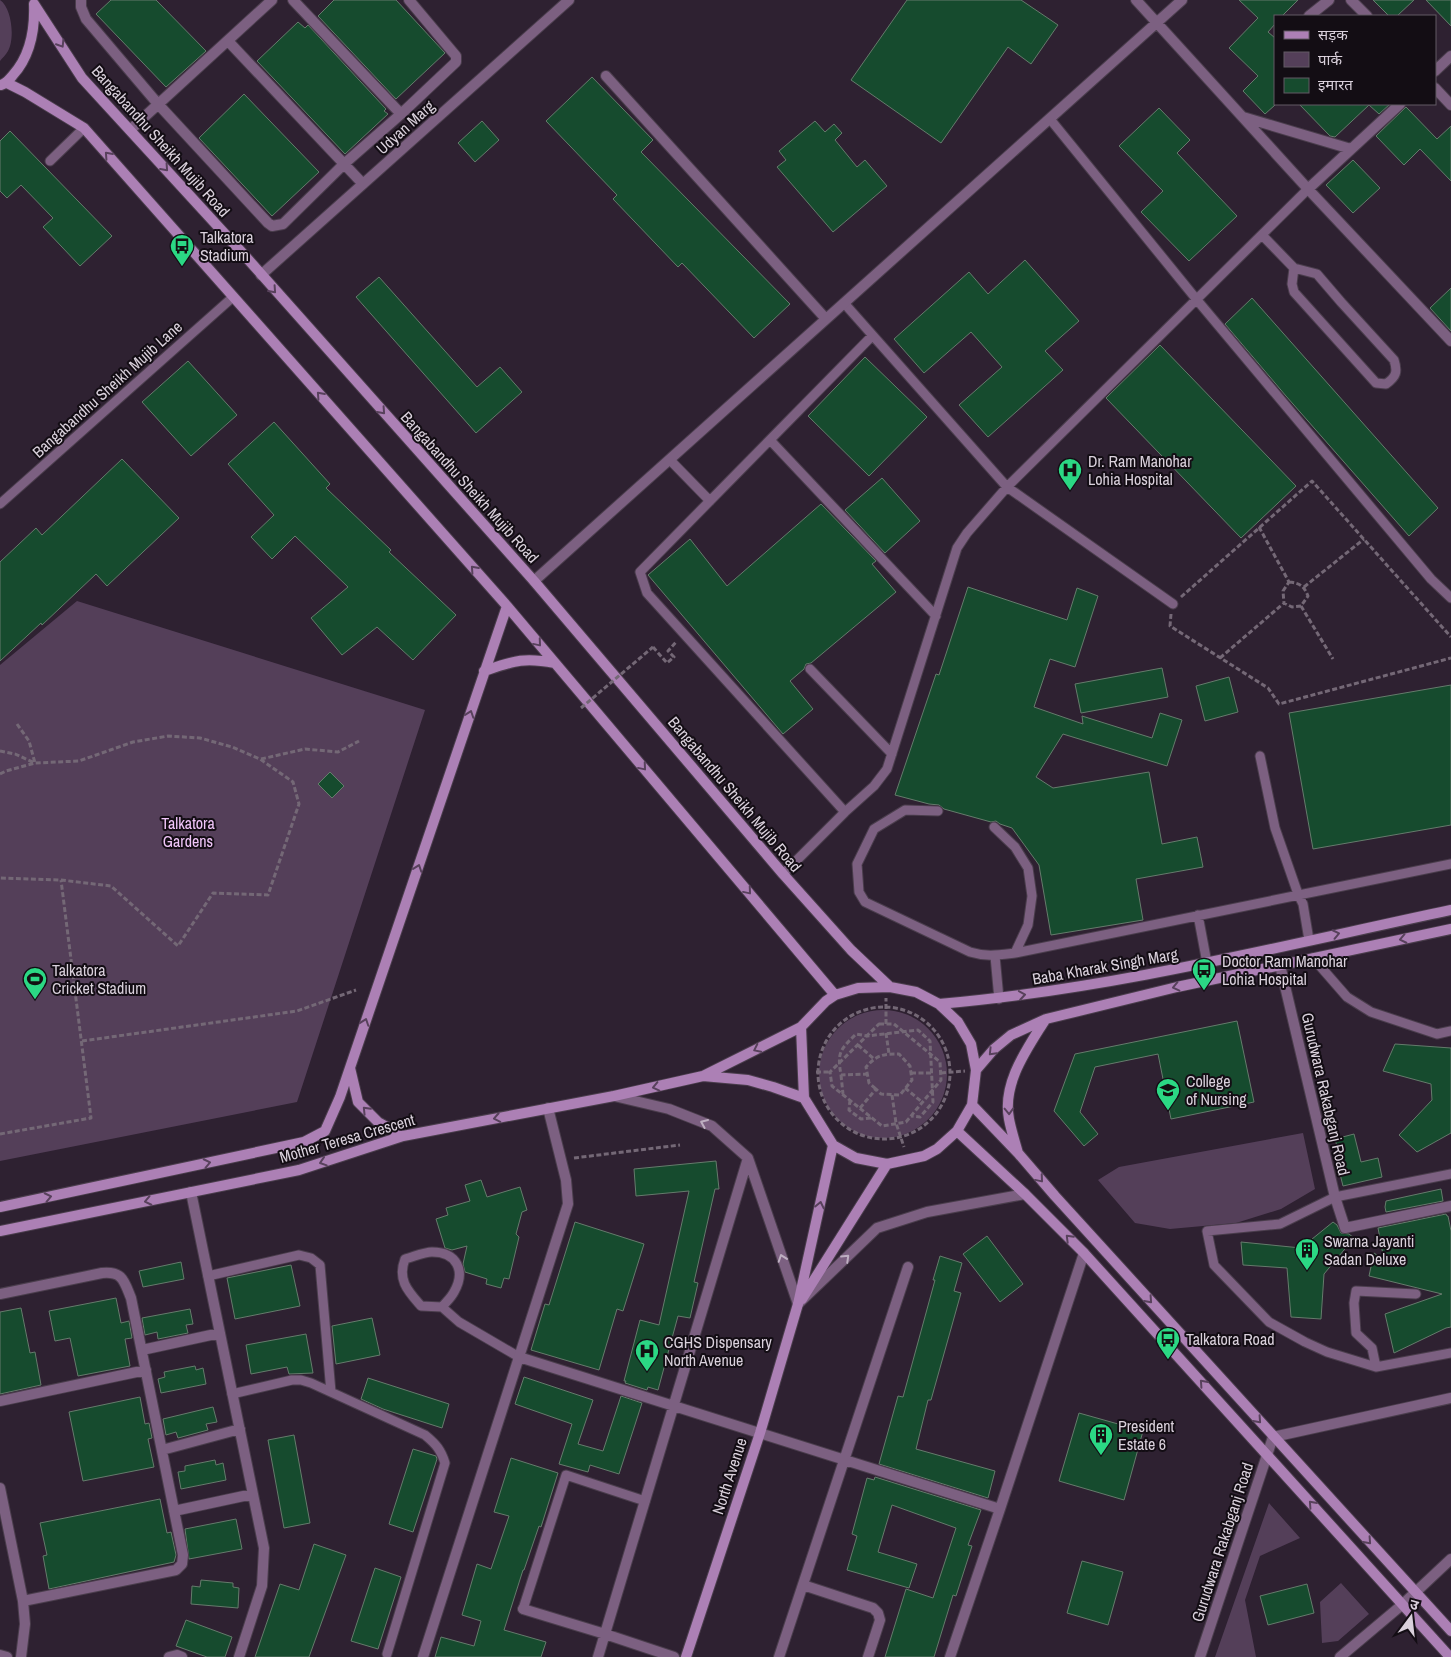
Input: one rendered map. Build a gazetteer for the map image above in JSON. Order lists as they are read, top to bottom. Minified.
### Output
{"streets":{"main road":["Bangabandhu Sheikh Mujib Road","Baba Kharak Singh Marg","Mother Teresa Crescent","North Avenue"],"street":["Udyan Marg","Gurudwara Rakabganj Road"],"lane":["Bangabandhu Sheikh Mujib Lane"]},"crossings":[["Udyan Marg","Bangabandhu Sheikh Mujib Road"],["Baba Kharak Singh Marg","Gurudwara Rakabganj Road"]],"parks":["Talkatora Gardens"],"places":{"bus stop":["Talkatora Stadium","Doctor Ram Manohar Lohia Hospital","Talkatora Road"],"hospital":["Dr. Ram Manohar Lohia Hospital","CGHS Dispensary North Avenue"],"sports":["Talkatora Cricket Stadium"],"school or university":["College of Nursing"],"building":["Swarna Jayanti Sadan Deluxe","President Estate 6"]},"legend":["सड़क","पार्क","इमारत"],"north":"top"}
